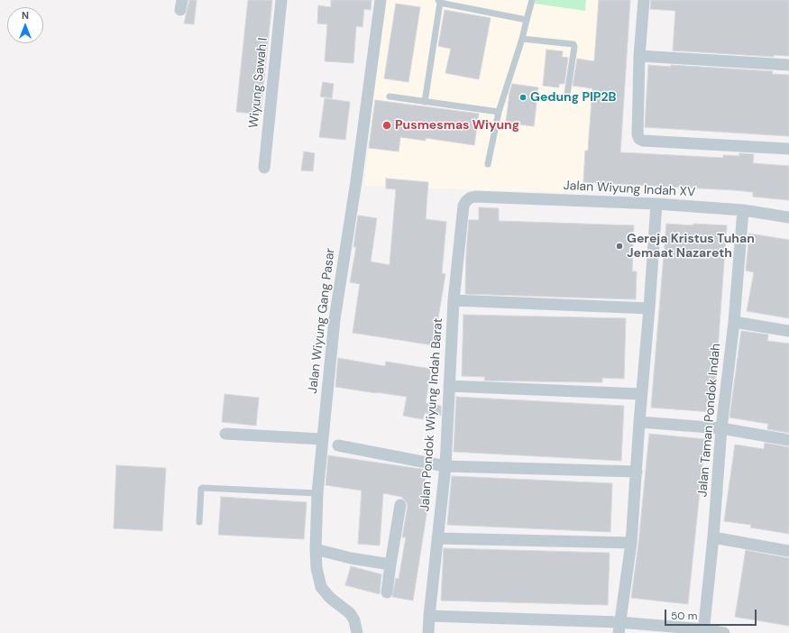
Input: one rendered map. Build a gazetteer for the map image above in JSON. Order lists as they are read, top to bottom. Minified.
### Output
{"streets":{"street":["Wiyung Sawah I","Jalan Wiyung Indah XV","Jalan Wiyung Gang Pasar","Jalan Pondok Wiyung Indah Barat","Jalan Taman Pondok Indah"]},"crossings":[["Jalan Wiyung Indah XV","Jalan Pondok Wiyung Indah Barat"],["Jalan Wiyung Indah XV","Jalan Taman Pondok Indah"]],"places":["Gedung PIP2B","Pusmesmas Wiyung","Gereja Kristus Tuhan Jemaat Nazareth"],"scale_bar":"50 m","north":"top"}
